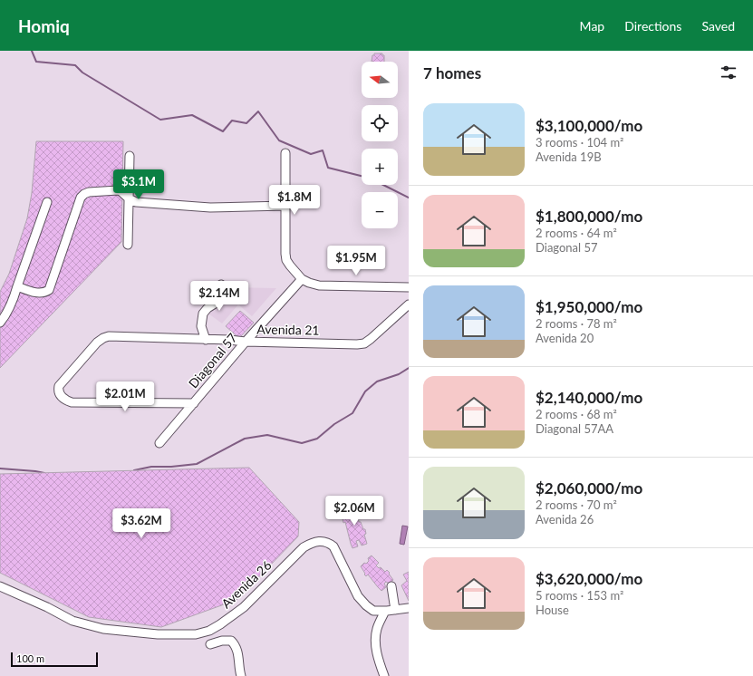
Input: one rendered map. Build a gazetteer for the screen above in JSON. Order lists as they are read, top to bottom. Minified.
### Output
{"streets":{"street":["Avenida 21","Diagonal 57","Avenida 26"]},"crossings":[["Avenida 21","Diagonal 57"]],"scale_bar":"100 m","north":"left","page":{"header":"Homiq","nav":["Map","Directions","Saved"],"heading":"7 homes","map_buttons":["+","−"],"list":[{"name":"$3,100,000/mo","note":"3 rooms · 104 m² · Avenida 19B"},{"name":"$1,800,000/mo","note":"2 rooms · 64 m² · Diagonal 57"},{"name":"$1,950,000/mo","note":"2 rooms · 78 m² · Avenida 20"},{"name":"$2,140,000/mo","note":"2 rooms · 68 m² · Diagonal 57AA"},{"name":"$2,060,000/mo","note":"2 rooms · 70 m² · Avenida 26"},{"name":"$3,620,000/mo","note":"5 rooms · 153 m² · House"}],"price":["$3.1M","$1.8M","$1.95M","$2.14M","$2.01M","$2.06M","$3.62M"],"scale":"100 m"}}
